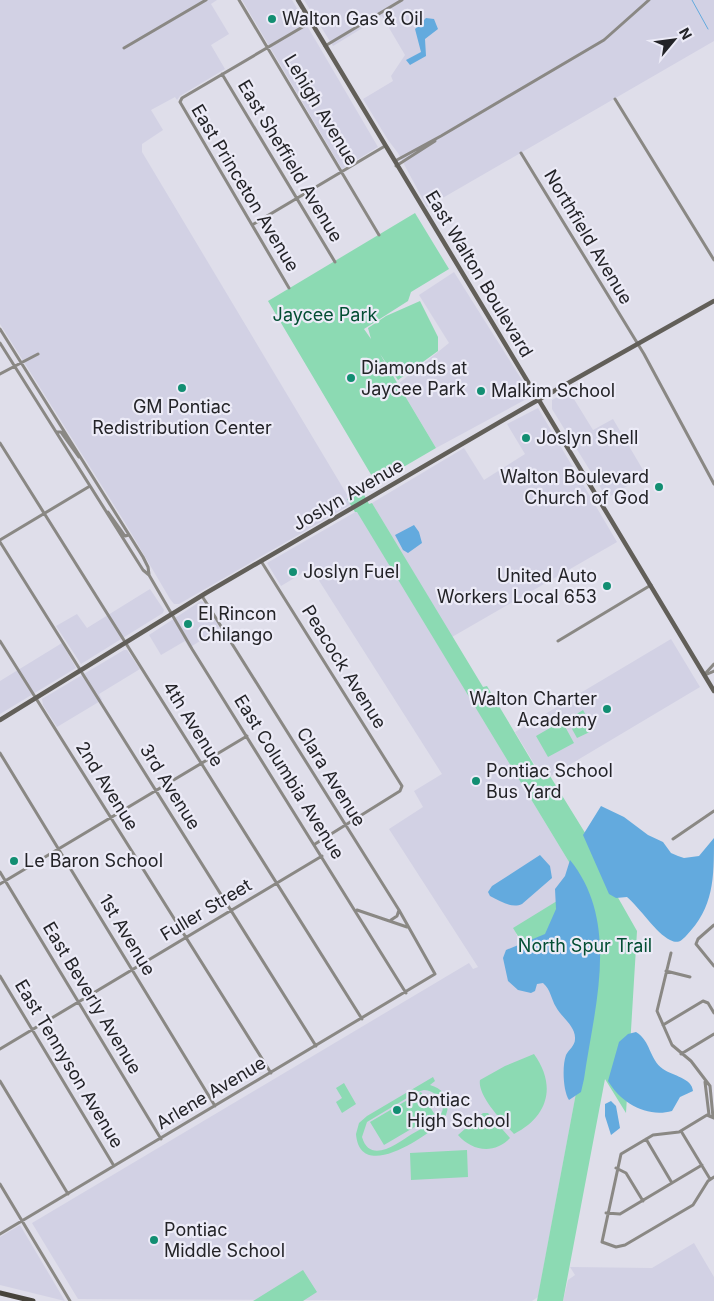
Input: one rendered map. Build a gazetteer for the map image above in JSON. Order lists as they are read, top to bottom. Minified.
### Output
{"streets":{"main road":["East Walton Boulevard","Joslyn Avenue"],"street":["Lehigh Avenue","East Sheffield Avenue","East Princeton Avenue","Northfield Avenue","Peacock Avenue","4th Avenue","East Columbia Avenue","Clara Avenue","2nd Avenue","3rd Avenue","Fuller Street","1st Avenue","East Beverly Avenue","East Tennyson Avenue","Arlene Avenue"]},"crossings":[["East Sheffield Avenue","East Princeton Avenue"],["Northfield Avenue","Joslyn Avenue"],["East Walton Boulevard","Joslyn Avenue"],["Joslyn Avenue","Peacock Avenue"],["Joslyn Avenue","4th Avenue"],["Joslyn Avenue","East Columbia Avenue"],["Joslyn Avenue","Clara Avenue"],["Joslyn Avenue","2nd Avenue"],["Joslyn Avenue","3rd Avenue"],["Peacock Avenue","Clara Avenue"],["4th Avenue","Fuller Street"],["4th Avenue","Arlene Avenue"],["East Columbia Avenue","Fuller Street"],["East Columbia Avenue","Arlene Avenue"],["Clara Avenue","Arlene Avenue"],["2nd Avenue","Fuller Street"],["2nd Avenue","Arlene Avenue"],["3rd Avenue","Fuller Street"],["3rd Avenue","Arlene Avenue"],["Fuller Street","1st Avenue"],["Fuller Street","East Beverly Avenue"],["Fuller Street","East Tennyson Avenue"],["1st Avenue","Arlene Avenue"],["East Beverly Avenue","Arlene Avenue"],["East Tennyson Avenue","Arlene Avenue"]],"parks":["Jaycee Park","North Spur Trail"],"places":["Walton Gas & Oil","Diamonds at Jaycee Park","GM Pontiac Redistribution Center","Malkim School","Joslyn Shell","Walton Boulevard Church of God","Joslyn Fuel","United Auto Workers Local 653","El Rincon Chilango","Walton Charter Academy","Pontiac School Bus Yard","Le Baron School","Pontiac High School","Pontiac Middle School"],"north":"top right"}
